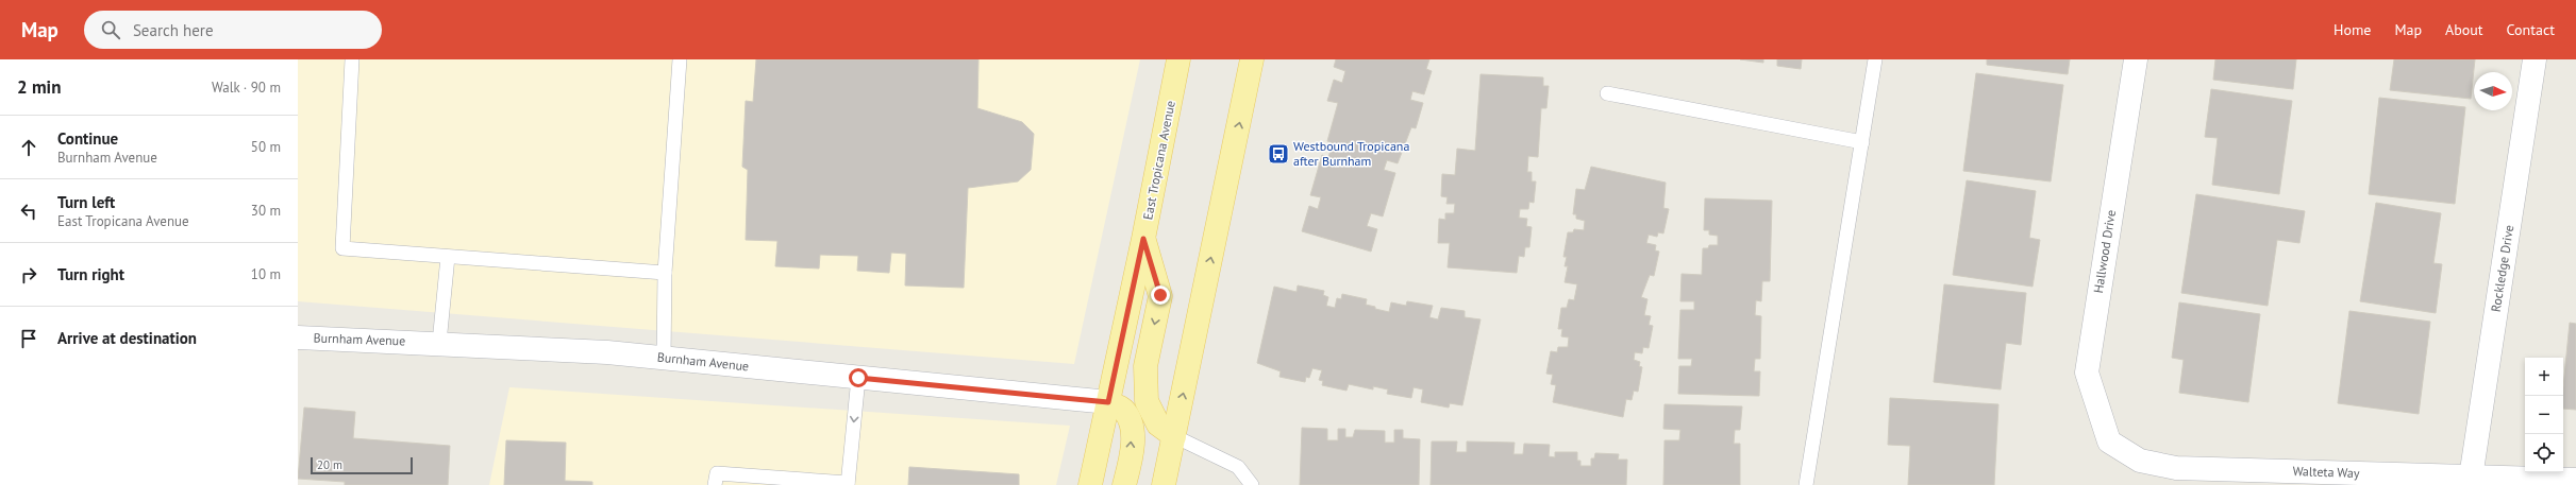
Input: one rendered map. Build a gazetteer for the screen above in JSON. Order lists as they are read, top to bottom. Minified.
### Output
{"streets":{"main road":["East Tropicana Avenue"],"street":["Hallwood Drive","Rockledge Drive","Burnham Avenue","Walteta Way"]},"crossings":[["East Tropicana Avenue","Burnham Avenue"],["Hallwood Drive","Walteta Way"],["Rockledge Drive","Walteta Way"]],"places":{"bus stop":["Westbound Tropicana after Burnham"]},"scale_bar":"20 m","north":"right","page":{"header":"Map","search":"Search here","nav":["Home","Map","About","Contact"],"heading":["2 min","Walk · 90 m"],"list":[["Continue","Burnham Avenue","50 m"],["Turn left","East Tropicana Avenue","30 m"],["Turn right","10 m"],"Arrive at destination"],"map_buttons":["+","−"],"scale":"20 m"}}
